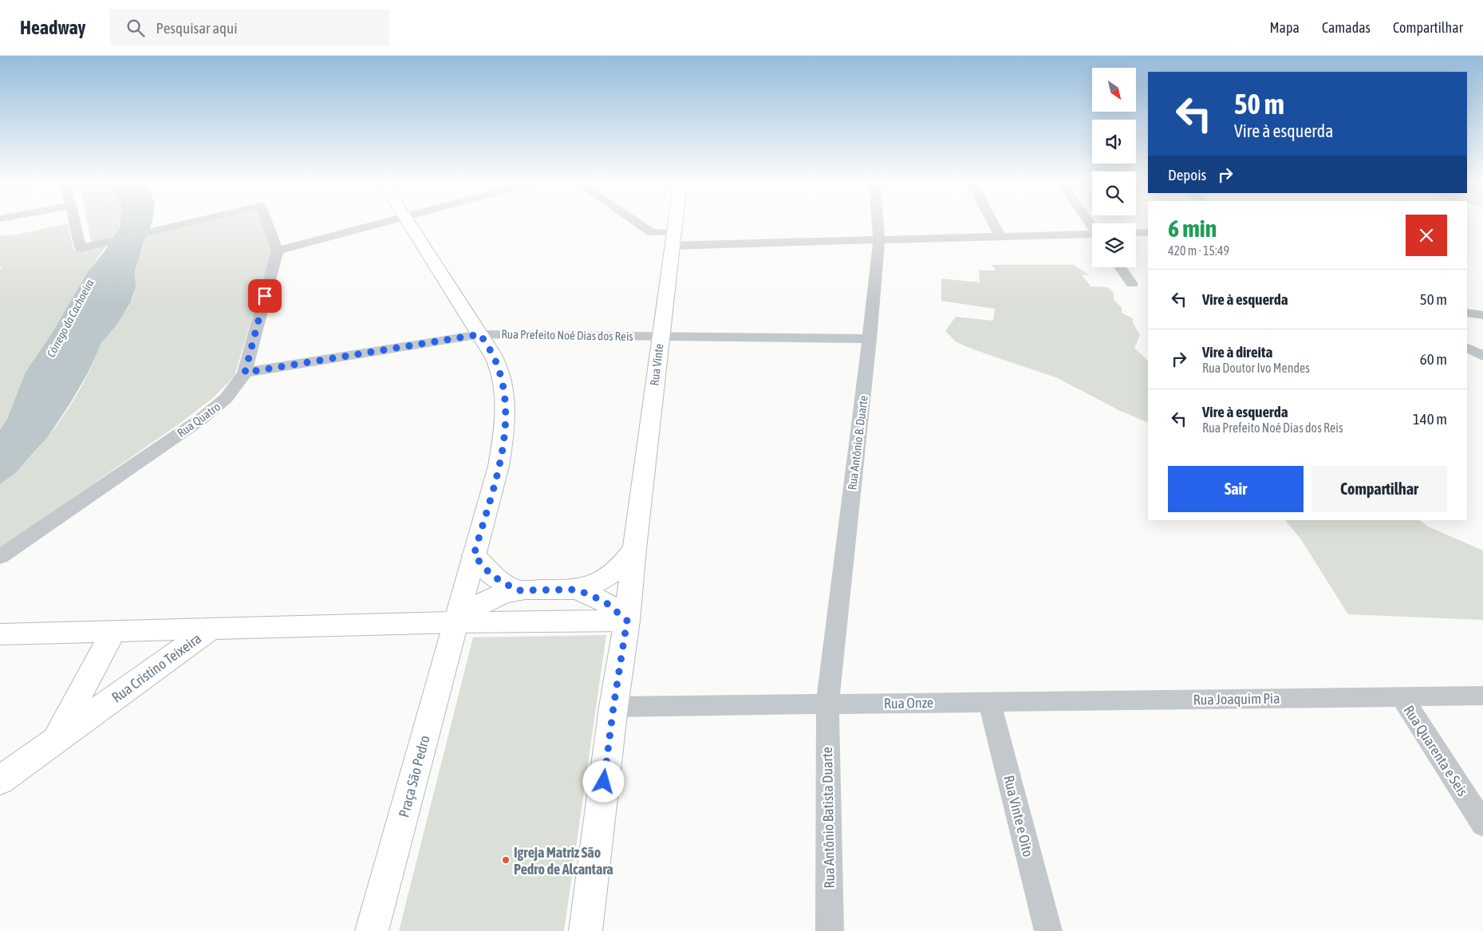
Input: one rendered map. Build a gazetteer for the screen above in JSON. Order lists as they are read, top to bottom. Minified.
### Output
{"streets":{"main road":["Rua Vinte","Rua Cristino Teixeira","Praça São Pedro"],"street":["Rua Prefeito Noé Dias dos Reis","Rua Quatro","Rua Antônio B. Duarte","Rua Joaquim Pia","Rua Onze","Rua Quarenta e Seis","Rua Vinte e Oito","Rua Antônio Batista Duarte"]},"crossings":[["Rua Prefeito Noé Dias dos Reis","Rua Vinte"],["Rua Prefeito Noé Dias dos Reis","Rua Quatro"],["Rua Prefeito Noé Dias dos Reis","Rua Antônio B. Duarte"],["Rua Prefeito Noé Dias dos Reis","Praça São Pedro"],["Rua Vinte","Rua Cristino Teixeira"],["Rua Antônio B. Duarte","Rua Onze"],["Rua Antônio B. Duarte","Rua Antônio Batista Duarte"],["Rua Cristino Teixeira","Praça São Pedro"],["Rua Joaquim Pia","Rua Onze"],["Rua Joaquim Pia","Rua Quarenta e Seis"],["Rua Joaquim Pia","Rua Vinte e Oito"],["Rua Onze","Rua Vinte e Oito"],["Rua Onze","Rua Antônio Batista Duarte"]],"water":["Córrego da Cachoeira"],"places":["Igreja Matriz São Pedro de Alcantara"],"north":"bottom right","page":{"header":"Headway","search":"Pesquisar aqui","nav":["Mapa","Camadas","Compartilhar"],"turn":["50 m","Vire à esquerda"],"then":"Depois","heading":["6 min","420 m · 15:49"],"list":[{"name":"Vire à esquerda","value":"50 m"},{"name":"Vire à direita","note":"Rua Doutor Ivo Mendes","value":"60 m"},{"name":"Vire à esquerda","note":"Rua Prefeito Noé Dias dos Reis","value":"140 m"}],"buttons":["Sair","Compartilhar"]}}
